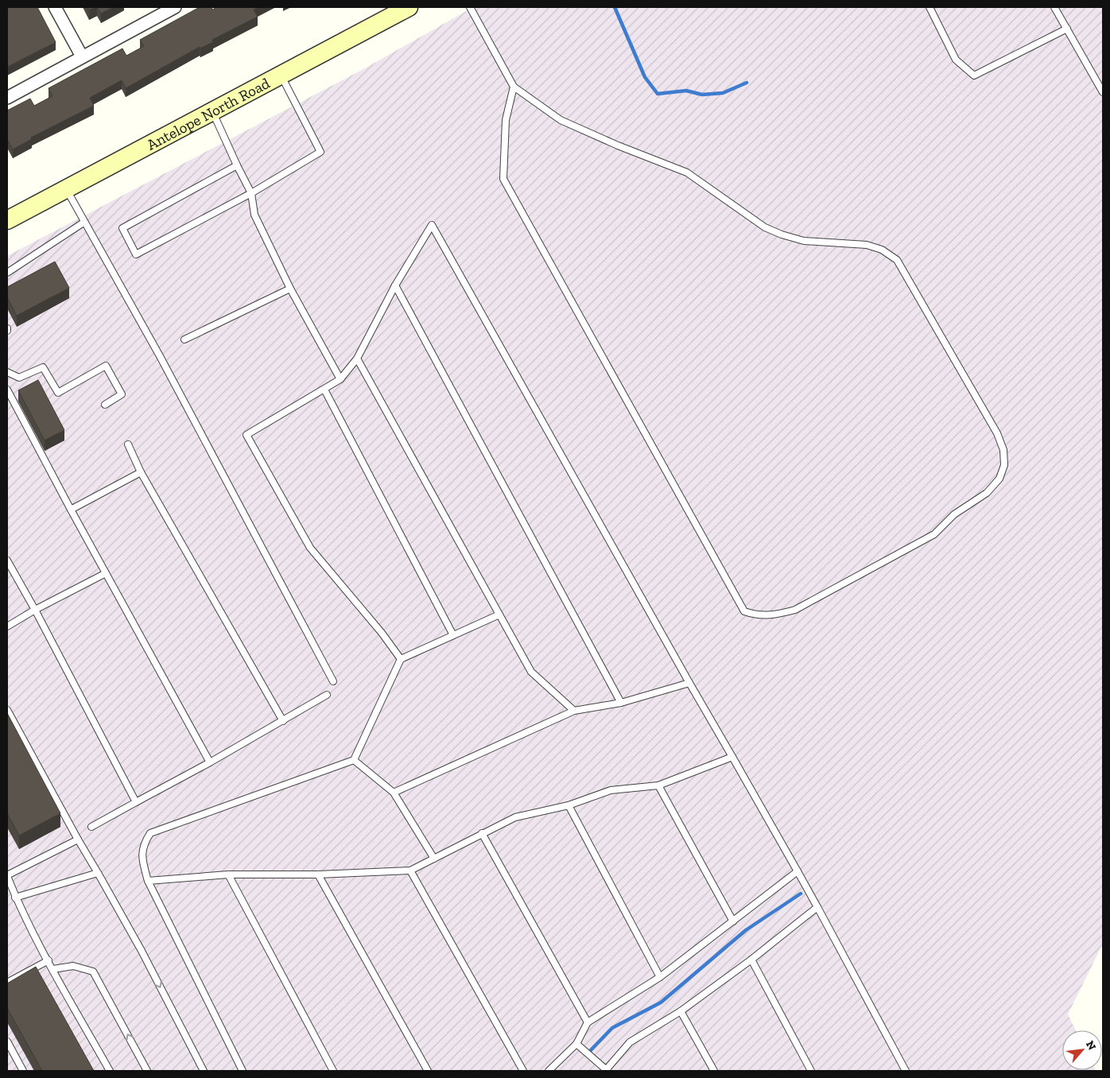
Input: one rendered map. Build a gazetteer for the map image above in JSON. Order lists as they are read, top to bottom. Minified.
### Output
{"streets":{"main road":["Antelope North Road"]},"north":"top right"}
